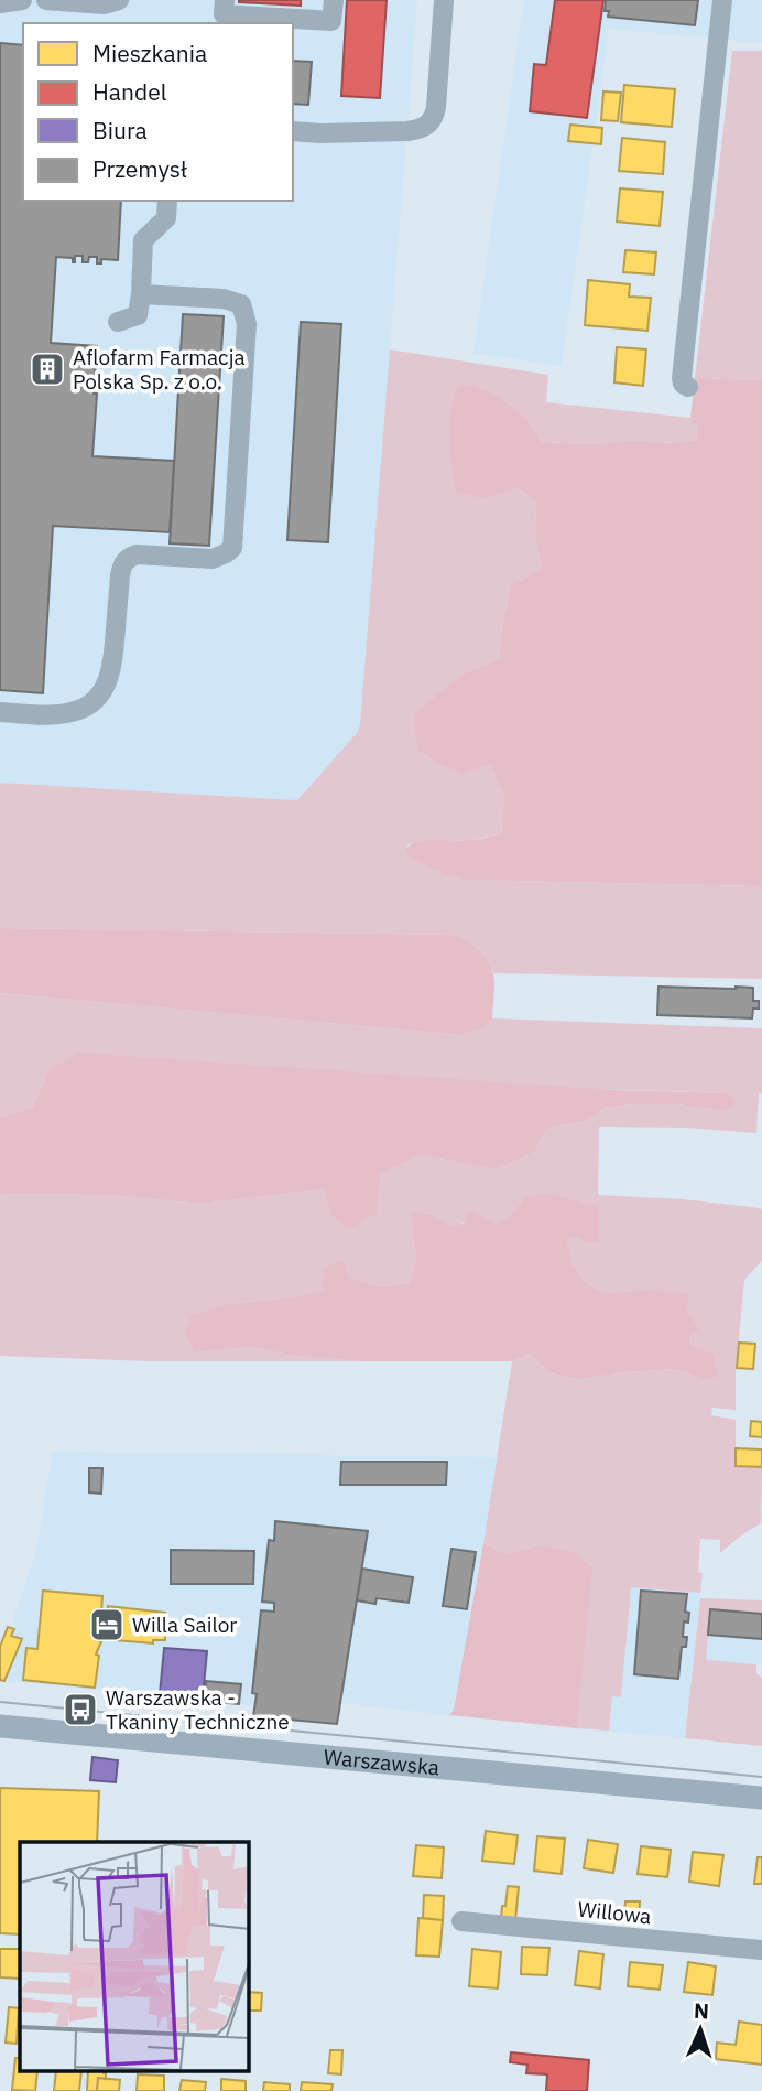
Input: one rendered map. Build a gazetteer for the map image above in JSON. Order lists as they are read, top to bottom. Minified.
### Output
{"streets":{"main road":["Warszawska"],"street":["Willowa"]},"places":{"building":["Aflofarm Farmacja Polska Sp. z o.o."],"hotel":["Willa Sailor"],"bus stop":["Warszawska - Tkaniny Techniczne"]},"legend":["Mieszkania","Handel","Biura","Przemysł"],"north":"top"}
